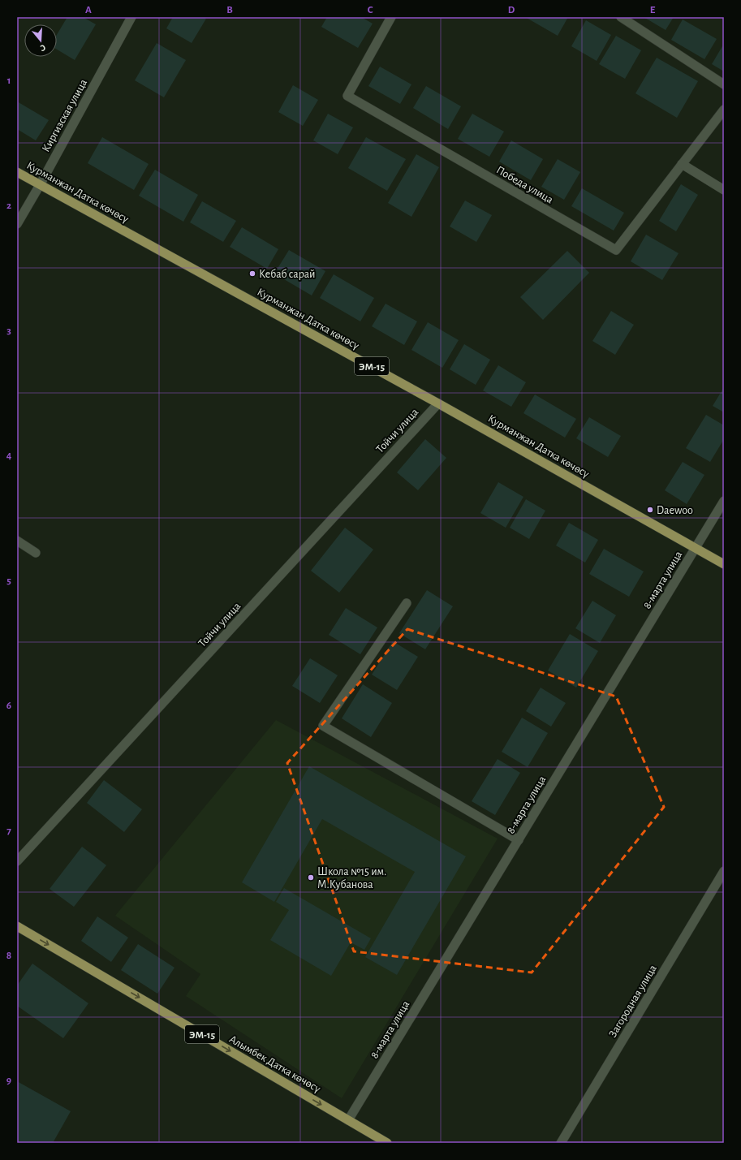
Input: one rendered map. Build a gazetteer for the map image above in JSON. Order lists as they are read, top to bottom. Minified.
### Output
{"streets":{"main road":["Курманжан Датка көчөсү","ЭМ-15","Алымбек Датка көчөсү"],"street":["Киргизская улица","Победа улица","Тойчи улица","8-марта улица","Загородная улица"]},"crossings":[["Киргизская улица","Курманжан Датка көчөсү"],["Курманжан Датка көчөсү","Тойчи улица"],["Курманжан Датка көчөсү","8-марта улица"],["8-марта улица","Алымбек Датка көчөсү"]],"one_way":["Алымбек Датка көчөсү"],"places":["Кебаб сарай","Daewoo","Школа №15 им. М.Кубанова"],"north":"bottom","grid":{"columns":["A","B","C","D","E"],"rows":["1","2","3","4","5","6","7","8","9"]}}
